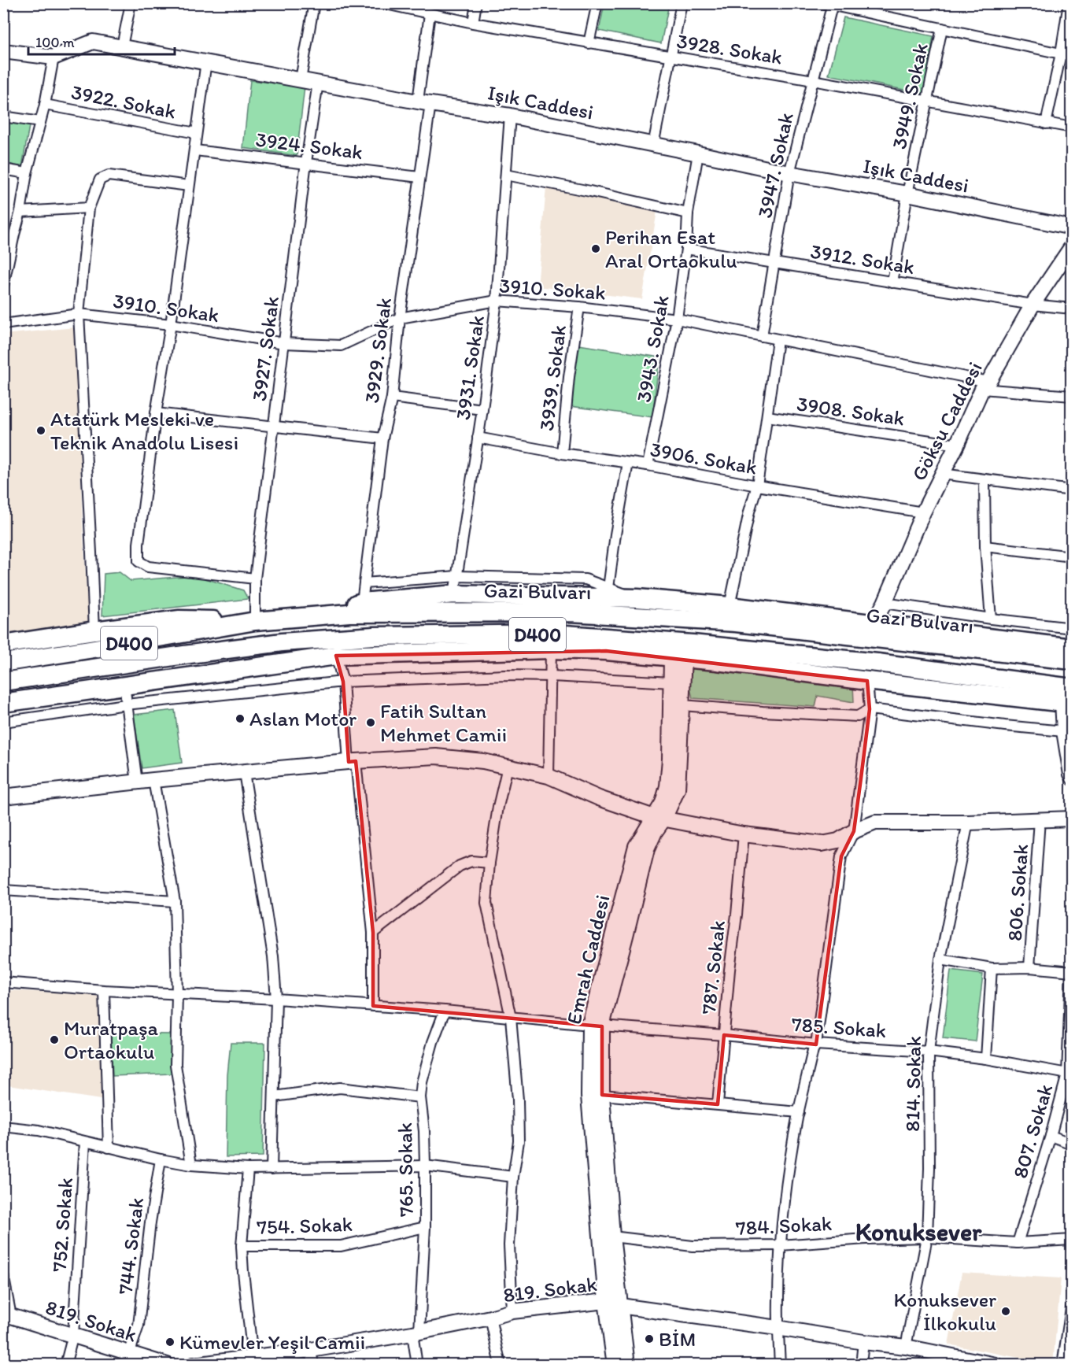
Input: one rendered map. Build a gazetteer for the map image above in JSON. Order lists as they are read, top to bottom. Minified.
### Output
{"streets":{"highway":["Gazi Bulvarı","D400"],"street":["3928. Sokak","3949. Sokak","3922. Sokak","Işık Caddesi","3924. Sokak","3947. Sokak","3912. Sokak","3910. Sokak","3927. Sokak","3943. Sokak","3929. Sokak","3931. Sokak","3939. Sokak","3908. Sokak","Göksu Caddesi","3906. Sokak","806. Sokak","Emrah Caddesi","787. Sokak","785. Sokak","814. Sokak","807. Sokak","765. Sokak","752. Sokak","754. Sokak","784. Sokak","744. Sokak","819. Sokak"]},"crossings":[["3928. Sokak","3949. Sokak"],["3928. Sokak","3947. Sokak"],["3928. Sokak","3929. Sokak"],["3949. Sokak","Işık Caddesi"],["3949. Sokak","3912. Sokak"],["Işık Caddesi","3947. Sokak"],["Işık Caddesi","3927. Sokak"],["Işık Caddesi","3943. Sokak"],["Işık Caddesi","3929. Sokak"],["Işık Caddesi","3931. Sokak"],["3924. Sokak","3927. Sokak"],["3924. Sokak","3929. Sokak"],["3947. Sokak","3912. Sokak"],["3947. Sokak","3910. Sokak"],["3912. Sokak","3943. Sokak"],["3912. Sokak","Göksu Caddesi"],["3910. Sokak","3927. Sokak"],["3910. Sokak","3943. Sokak"],["3910. Sokak","3929. Sokak"],["3910. Sokak","3931. Sokak"],["3910. Sokak","3939. Sokak"],["3910. Sokak","Göksu Caddesi"],["3927. Sokak","Gazi Bulvarı"],["3943. Sokak","3906. Sokak"],["3931. Sokak","3906. Sokak"],["3939. Sokak","3906. Sokak"],["3908. Sokak","Göksu Caddesi"],["Göksu Caddesi","3906. Sokak"],["Emrah Caddesi","785. Sokak"],["Emrah Caddesi","784. Sokak"],["Emrah Caddesi","819. Sokak"],["787. Sokak","785. Sokak"],["785. Sokak","814. Sokak"],["785. Sokak","807. Sokak"],["785. Sokak","765. Sokak"],["814. Sokak","784. Sokak"],["814. Sokak","819. Sokak"],["807. Sokak","784. Sokak"],["765. Sokak","754. Sokak"],["765. Sokak","819. Sokak"],["752. Sokak","819. Sokak"],["744. Sokak","819. Sokak"]],"districts":["Konuksever"],"places":["Perihan Esat Aral Ortaokulu","Atatürk Mesleki ve Teknik Anadolu Lisesi","Aslan Motor","Fatih Sultan Mehmet Camii","Muratpaşa Ortaokulu","Konuksever İlkokulu","BİM","Kümevler Yeşil Camii"],"scale_bar":"100 m"}
